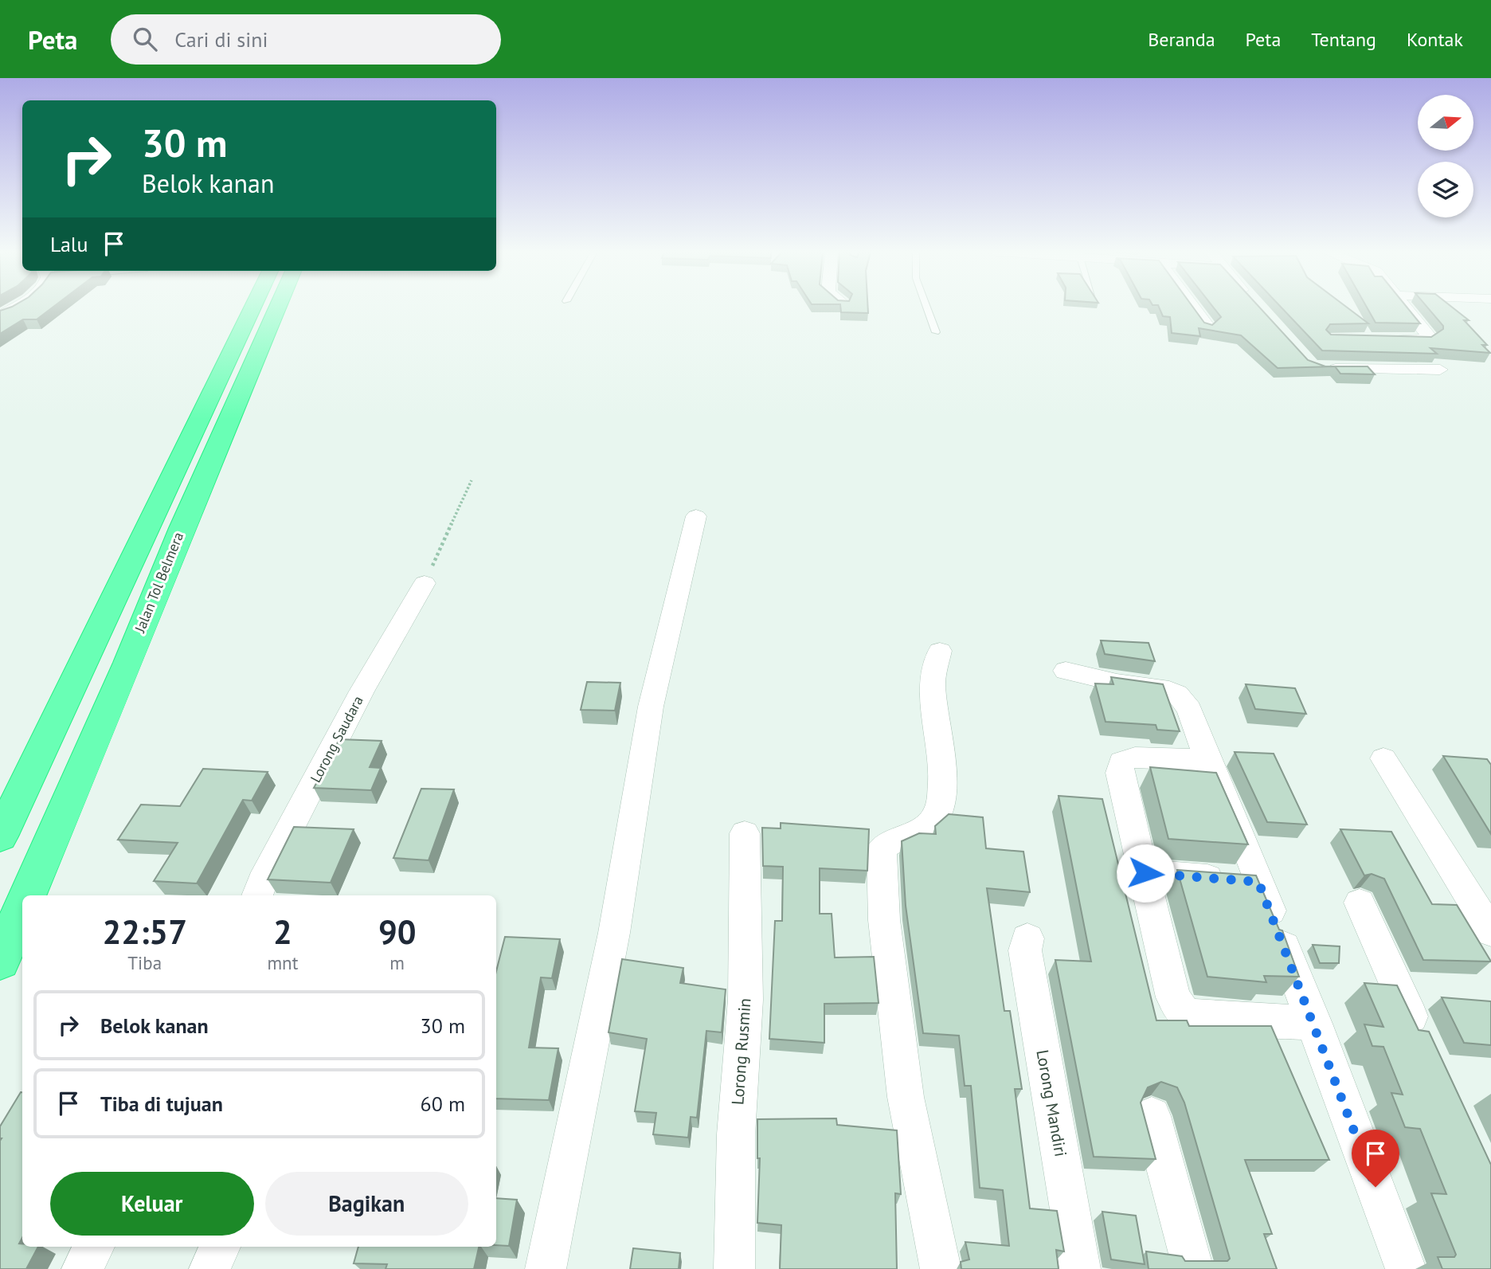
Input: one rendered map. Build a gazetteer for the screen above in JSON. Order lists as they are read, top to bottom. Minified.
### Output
{"streets":{"highway":["Jalan Tol Belmera"],"street":["Lorong Saudara","Lorong Rusmin","Lorong Mandiri"]},"north":"right","page":{"header":"Peta","search":"Cari di sini","nav":["Beranda","Peta","Tentang","Kontak"],"turn":["30 m","Belok kanan"],"then":"Lalu","eta":["22:57","Tiba","2","mnt","90","m"],"list":[{"name":"Belok kanan","value":"30 m"},{"name":"Tiba di tujuan","value":"60 m"}],"buttons":["Keluar","Bagikan"]}}
